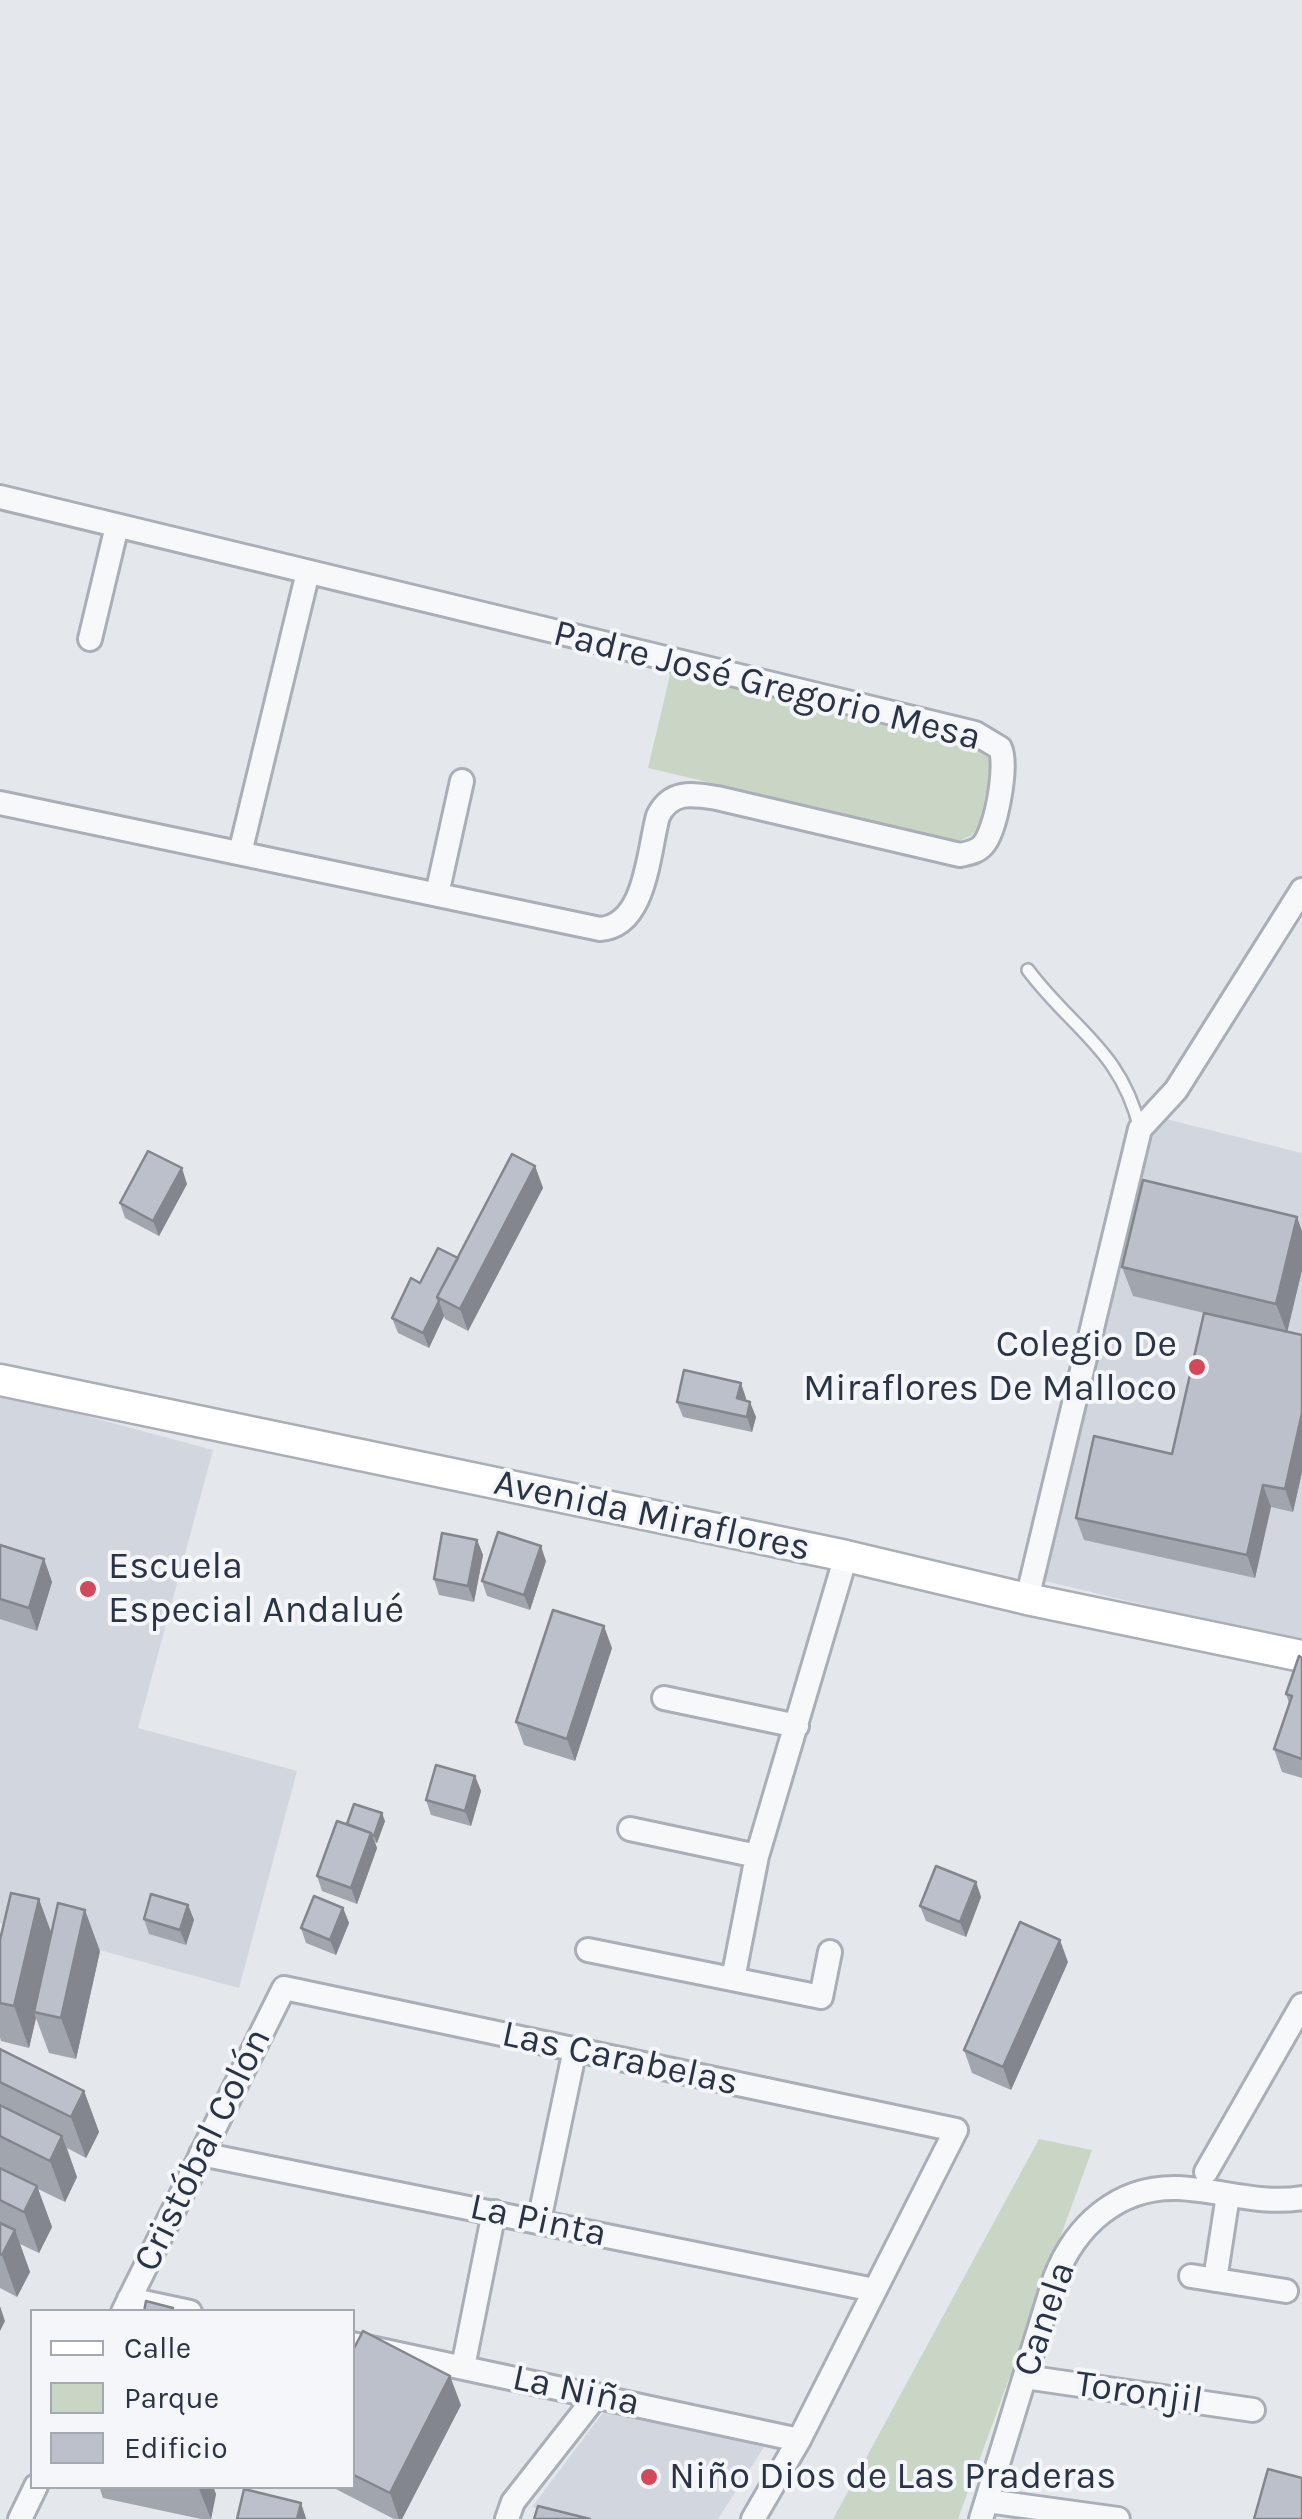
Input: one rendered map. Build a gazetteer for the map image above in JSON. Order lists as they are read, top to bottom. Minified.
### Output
{"streets":{"main road":["Avenida Miraflores"],"street":["Padre José Gregorio Mesa","Las Carabelas","Cristóbal Colón","La Pinta","Canela","La Niña","Toronjil"]},"crossings":[["Las Carabelas","Cristóbal Colón"],["Las Carabelas","La Pinta"],["Cristóbal Colón","La Pinta"],["Canela","Toronjil"]],"places":["Colegio De Miraflores De Malloco","Escuela Especial Andalué","Niño Dios de Las Praderas"],"legend":["Calle","Parque","Edificio"]}
